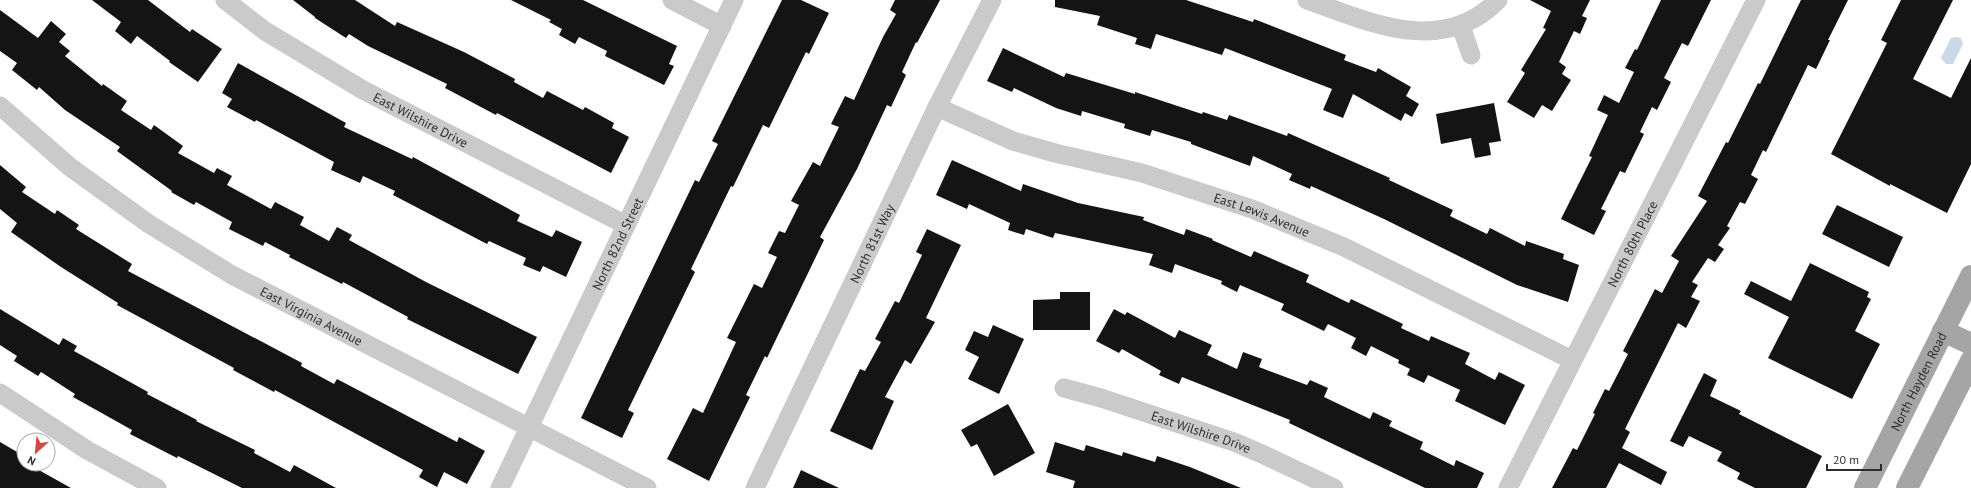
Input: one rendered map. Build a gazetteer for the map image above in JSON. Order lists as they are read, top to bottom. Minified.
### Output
{"streets":{"main road":["North Hayden Road"],"street":["East Wilshire Drive","East Lewis Avenue","North 81st Way","North 82nd Street","North 80th Place","East Virginia Avenue"]},"crossings":[["East Wilshire Drive","North 82nd Street"],["East Lewis Avenue","North 81st Way"],["East Lewis Avenue","North 80th Place"],["North 82nd Street","East Virginia Avenue"]],"scale_bar":"20 m","north":"bottom left"}
